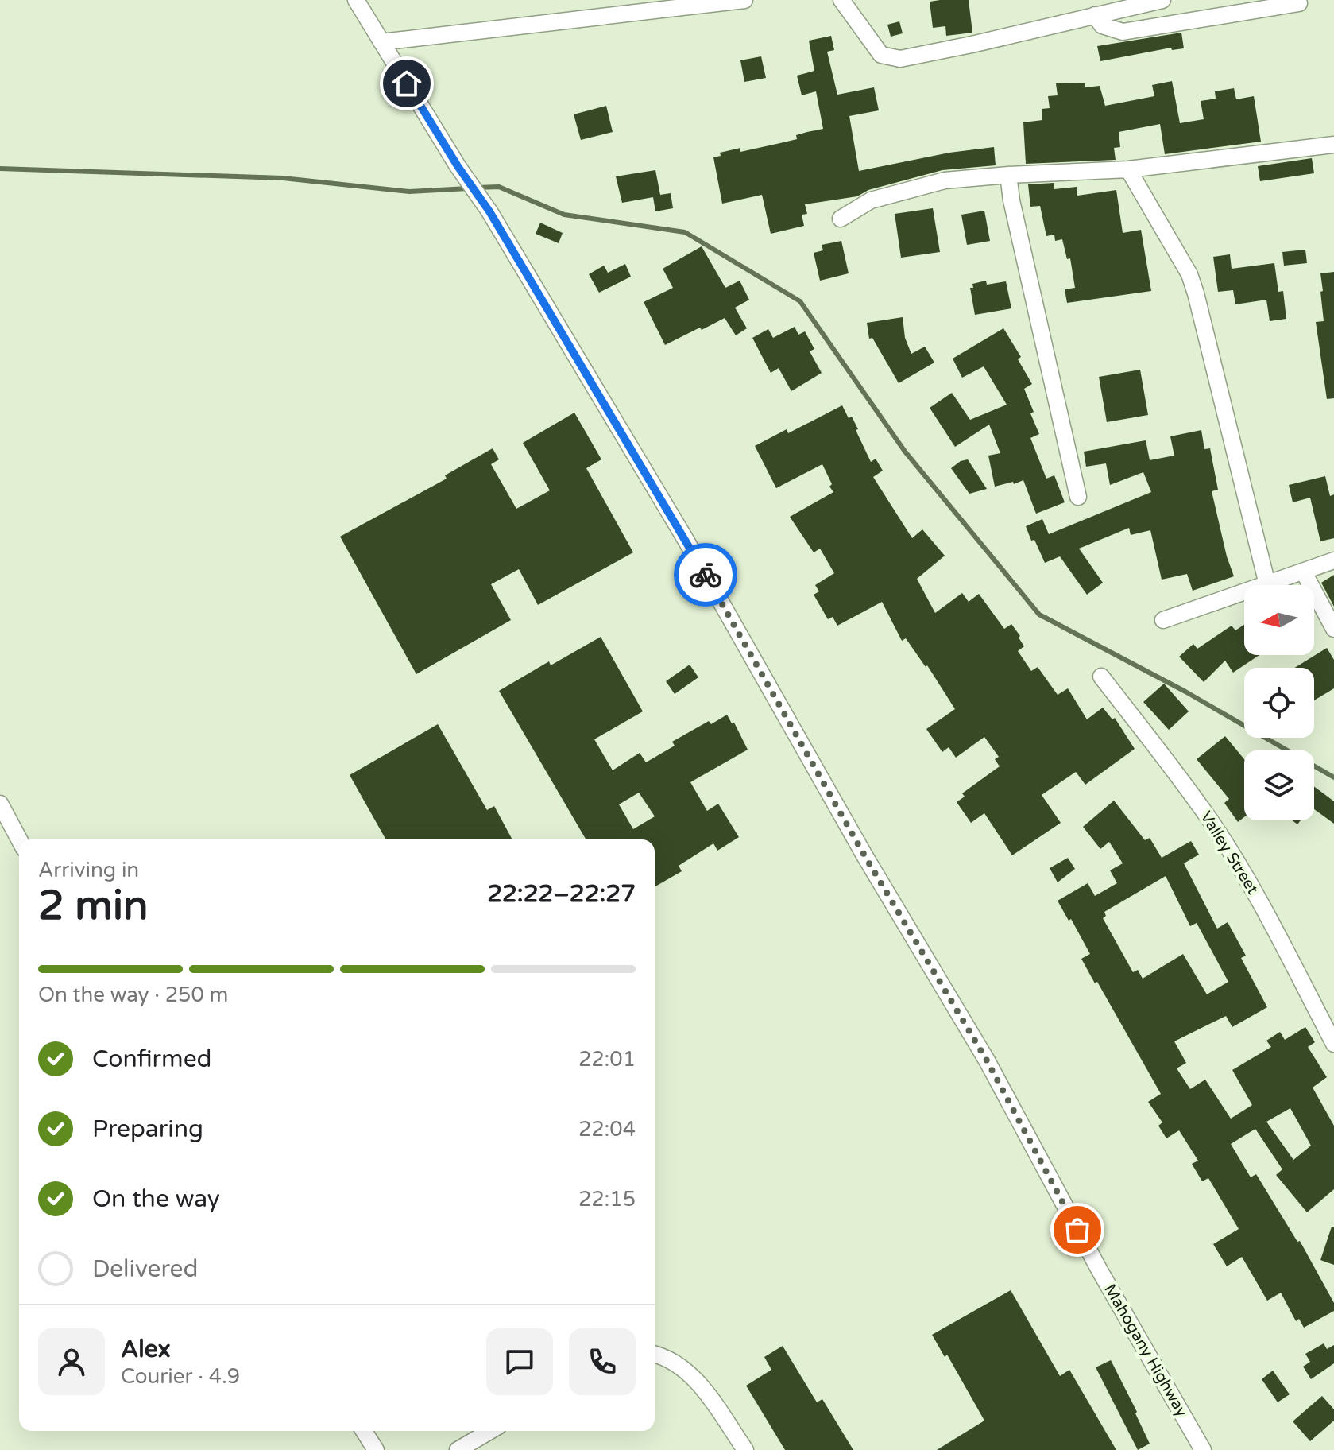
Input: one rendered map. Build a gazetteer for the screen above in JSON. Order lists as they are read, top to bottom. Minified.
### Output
{"streets":{"street":["Valley Street","Mahogany Highway"]},"north":"left","page":{"heading":["2 min","Arriving in","22:22–22:27"],"panel":["Alex","Courier · 4.9"],"bar":"On the way · 250 m","list":[["Confirmed","22:01"],["Preparing","22:04"],["On the way","22:15"],"Delivered"]}}
